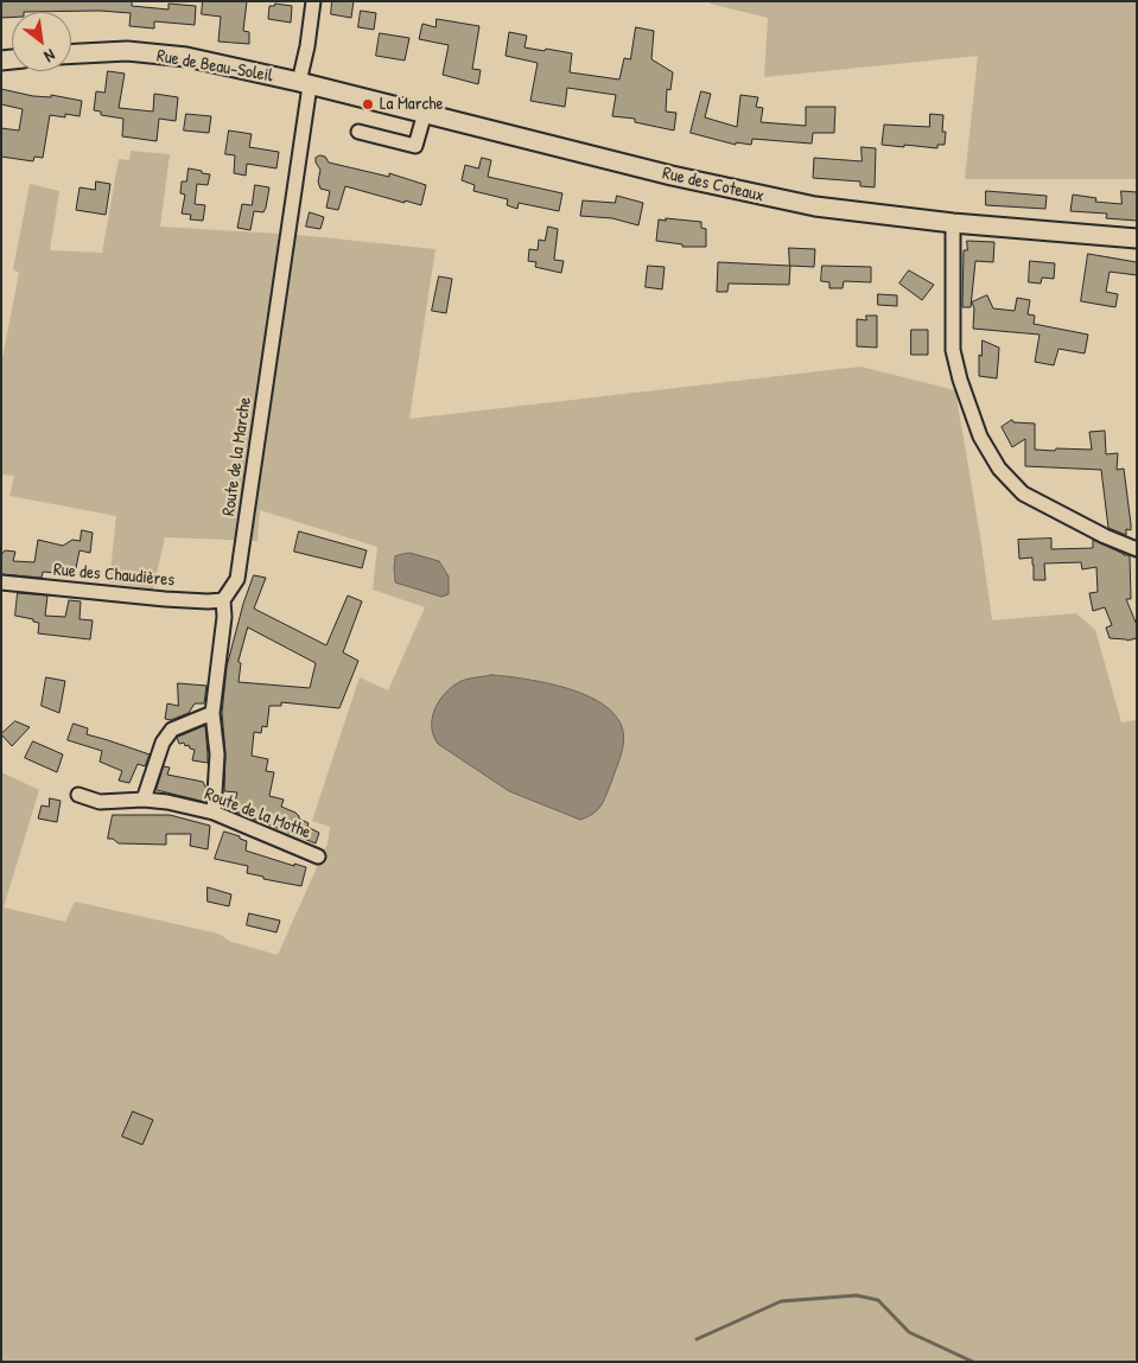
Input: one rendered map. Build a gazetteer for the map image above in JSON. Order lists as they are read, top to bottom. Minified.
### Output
{"streets":{"street":["Rue de Beau-Soleil","Rue des Coteaux","Route de la Marche","Rue des Chaudières","Route de la Mothe"]},"crossings":[["Rue de Beau-Soleil","Rue des Coteaux"],["Rue de Beau-Soleil","Route de la Marche"],["Rue des Coteaux","Route de la Marche"],["Route de la Marche","Rue des Chaudières"],["Route de la Marche","Route de la Mothe"]],"places":["La Marche"],"north":"bottom right"}
